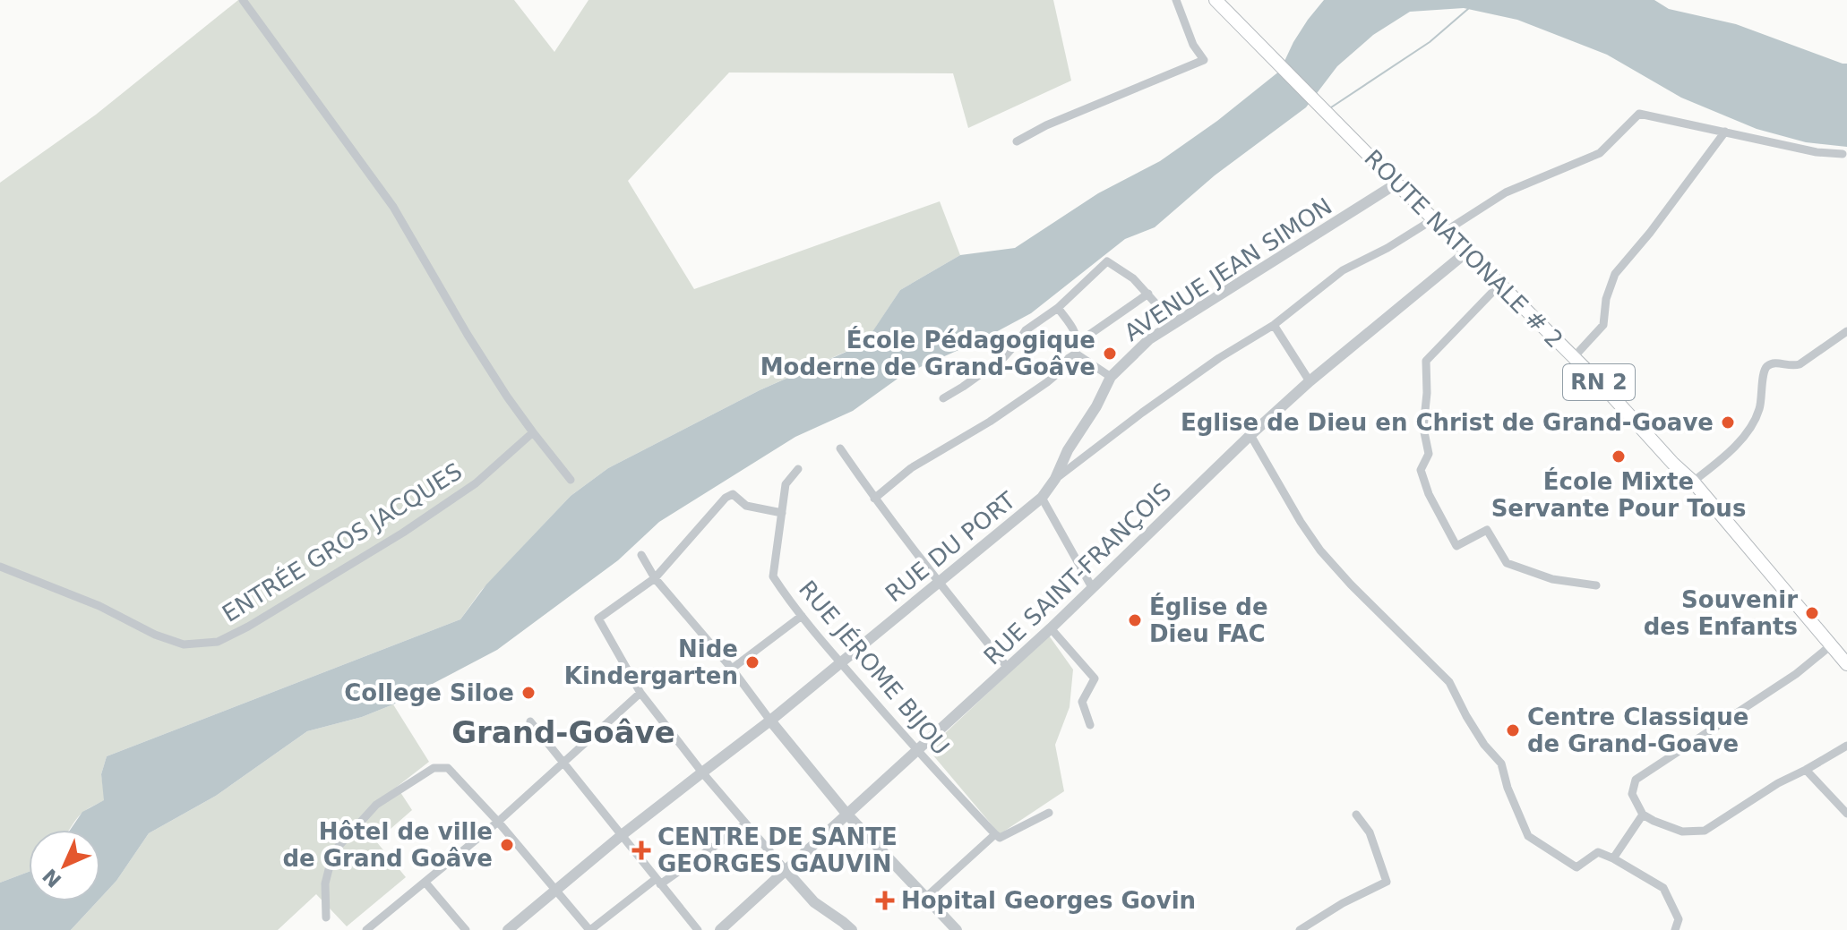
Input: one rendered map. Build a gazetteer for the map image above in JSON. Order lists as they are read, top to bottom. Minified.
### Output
{"streets":{"main road":["ROUTE NATIONALE # 2","RN 2"],"street":["AVENUE JEAN SIMON","ENTRÉE GROS JACQUES","RUE DU PORT","RUE SAINT-FRANÇOIS","RUE JÉROME BIJOU"]},"crossings":[["ROUTE NATIONALE # 2","AVENUE JEAN SIMON"],["ROUTE NATIONALE # 2","RUE DU PORT"],["ROUTE NATIONALE # 2","RUE SAINT-FRANÇOIS"],["AVENUE JEAN SIMON","RUE DU PORT"],["RUE DU PORT","RUE JÉROME BIJOU"],["RUE SAINT-FRANÇOIS","RUE JÉROME BIJOU"]],"districts":["Grand-Goâve"],"places":{"other":["École Pédagogique Moderne de Grand-Goâve","Eglise de Dieu en Christ de Grand-Goave","École Mixte Servante Pour Tous","Souvenir des Enfants","Église de Dieu FAC","Nide Kindergarten","College Siloe","Centre Classique de Grand-Goave","Hôtel de ville de Grand Goâve"],"health":["CENTRE DE SANTE GEORGES GAUVIN","Hopital Georges Govin"]},"north":"bottom left"}
